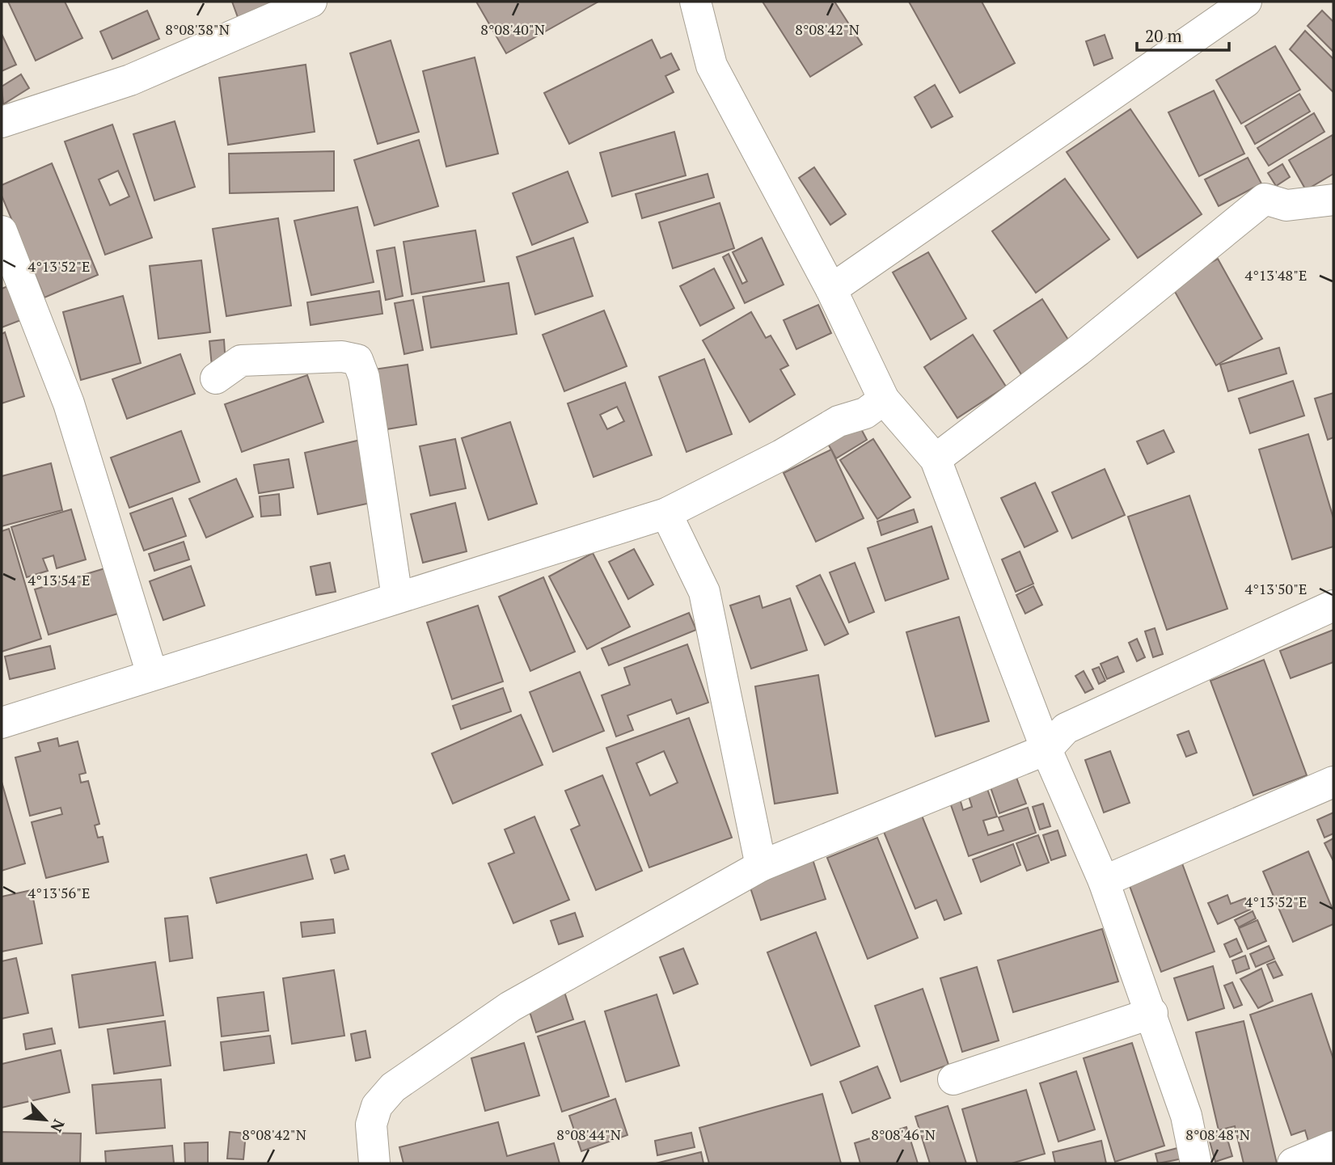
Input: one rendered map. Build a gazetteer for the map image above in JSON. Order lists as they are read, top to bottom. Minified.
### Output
{"scale_bar":"20 m","north":"bottom right","coordinates":["8°08'42\"N","8°08'38\"N","8°08'40\"N","4°13'52\"E","4°13'48\"E","4°13'54\"E","4°13'50\"E","4°13'56\"E","8°08'44\"N","8°08'46\"N","8°08'48\"N"]}
